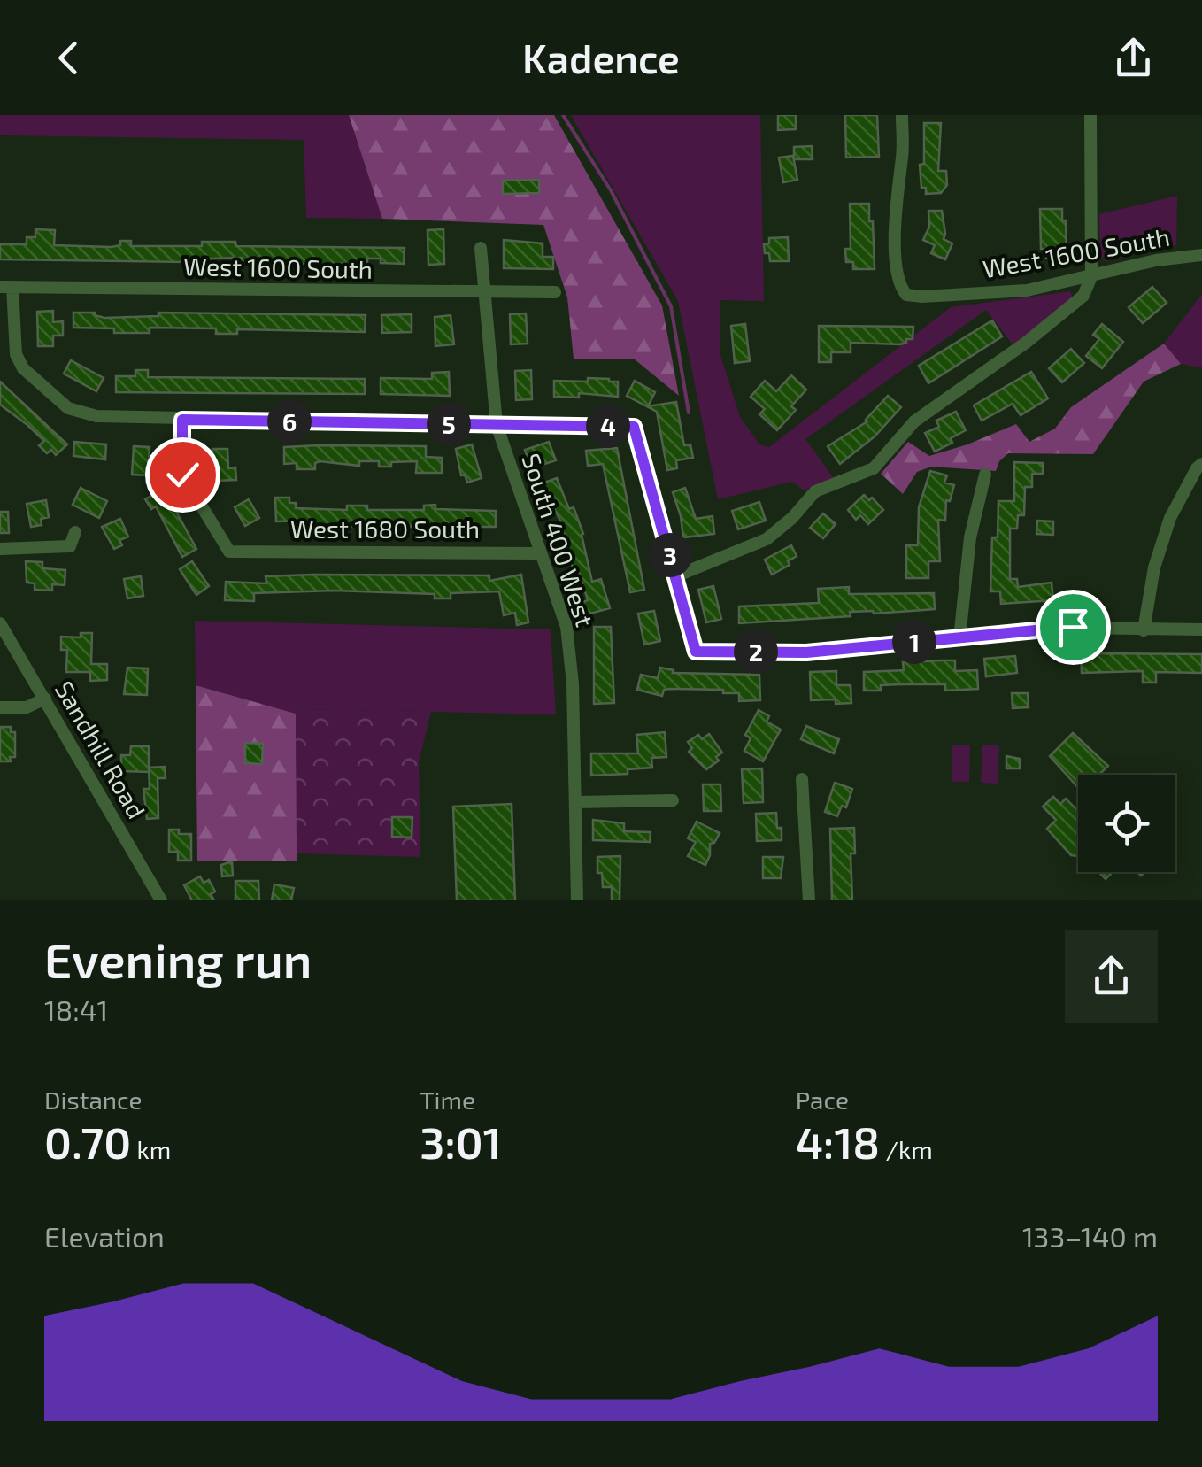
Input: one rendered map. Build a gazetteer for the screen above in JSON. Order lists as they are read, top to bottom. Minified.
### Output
{"streets":{"street":["West 1600 South","West 1680 South","South 400 West","Sandhill Road"]},"crossings":[["West 1600 South","South 400 West"],["West 1680 South","South 400 West"]],"page":{"header":"Kadence","pins":["6","5","4","3","1","2"],"heading":["Evening run","18:41"],"stats":[["Distance","0.70 km"],["Time","3:01"],["Pace","4:18 /km"]],"chart":["Elevation","133–140 m"]}}
